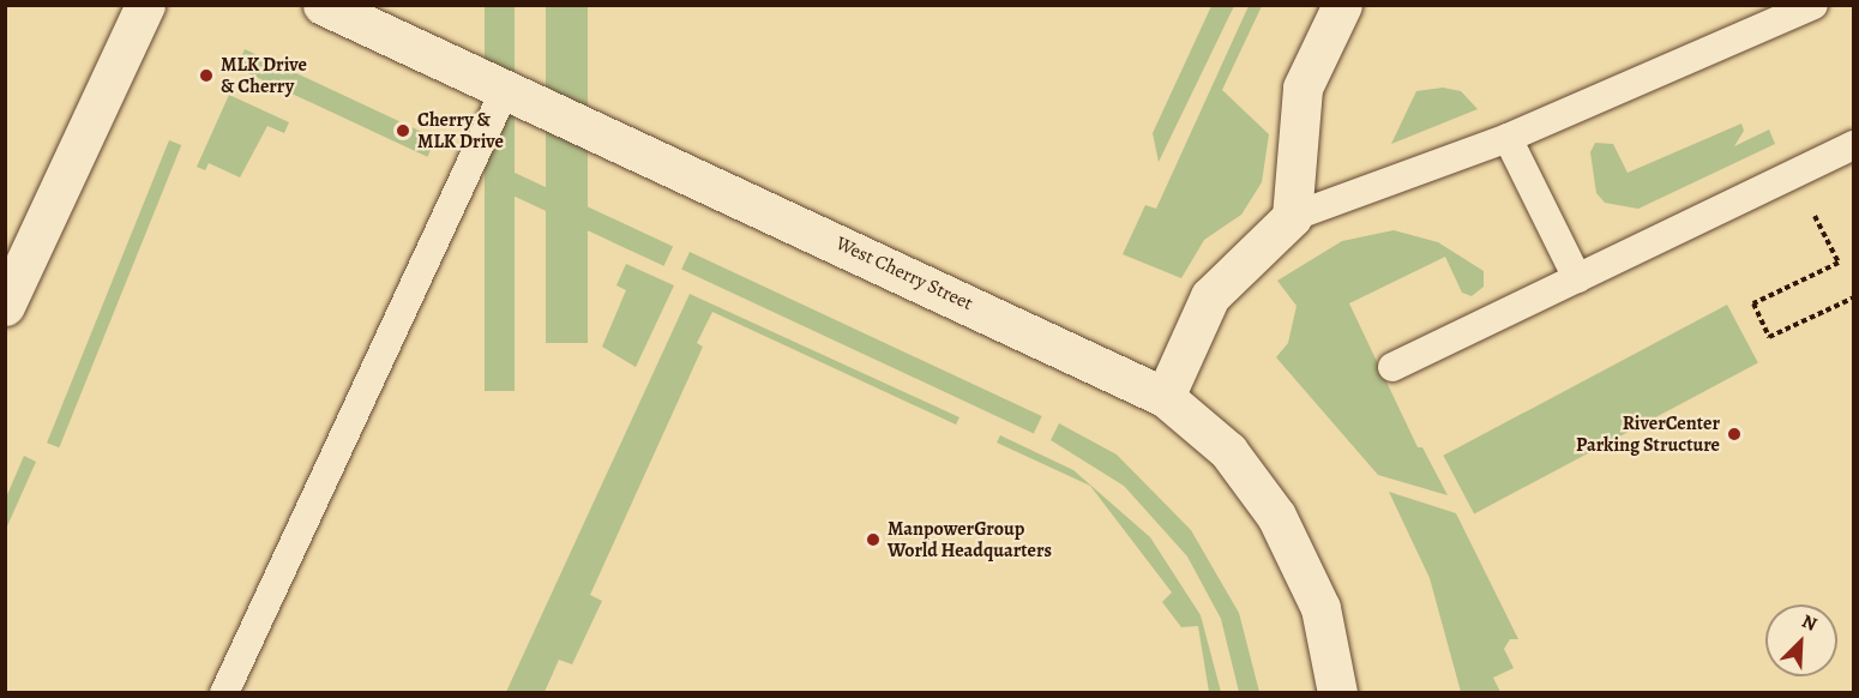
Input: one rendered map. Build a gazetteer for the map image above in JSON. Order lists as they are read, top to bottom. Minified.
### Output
{"streets":{"street":["West Cherry Street"]},"places":["MLK Drive & Cherry","Cherry & MLK Drive","RiverCenter Parking Structure","ManpowerGroup World Headquarters"],"north":"top right"}
